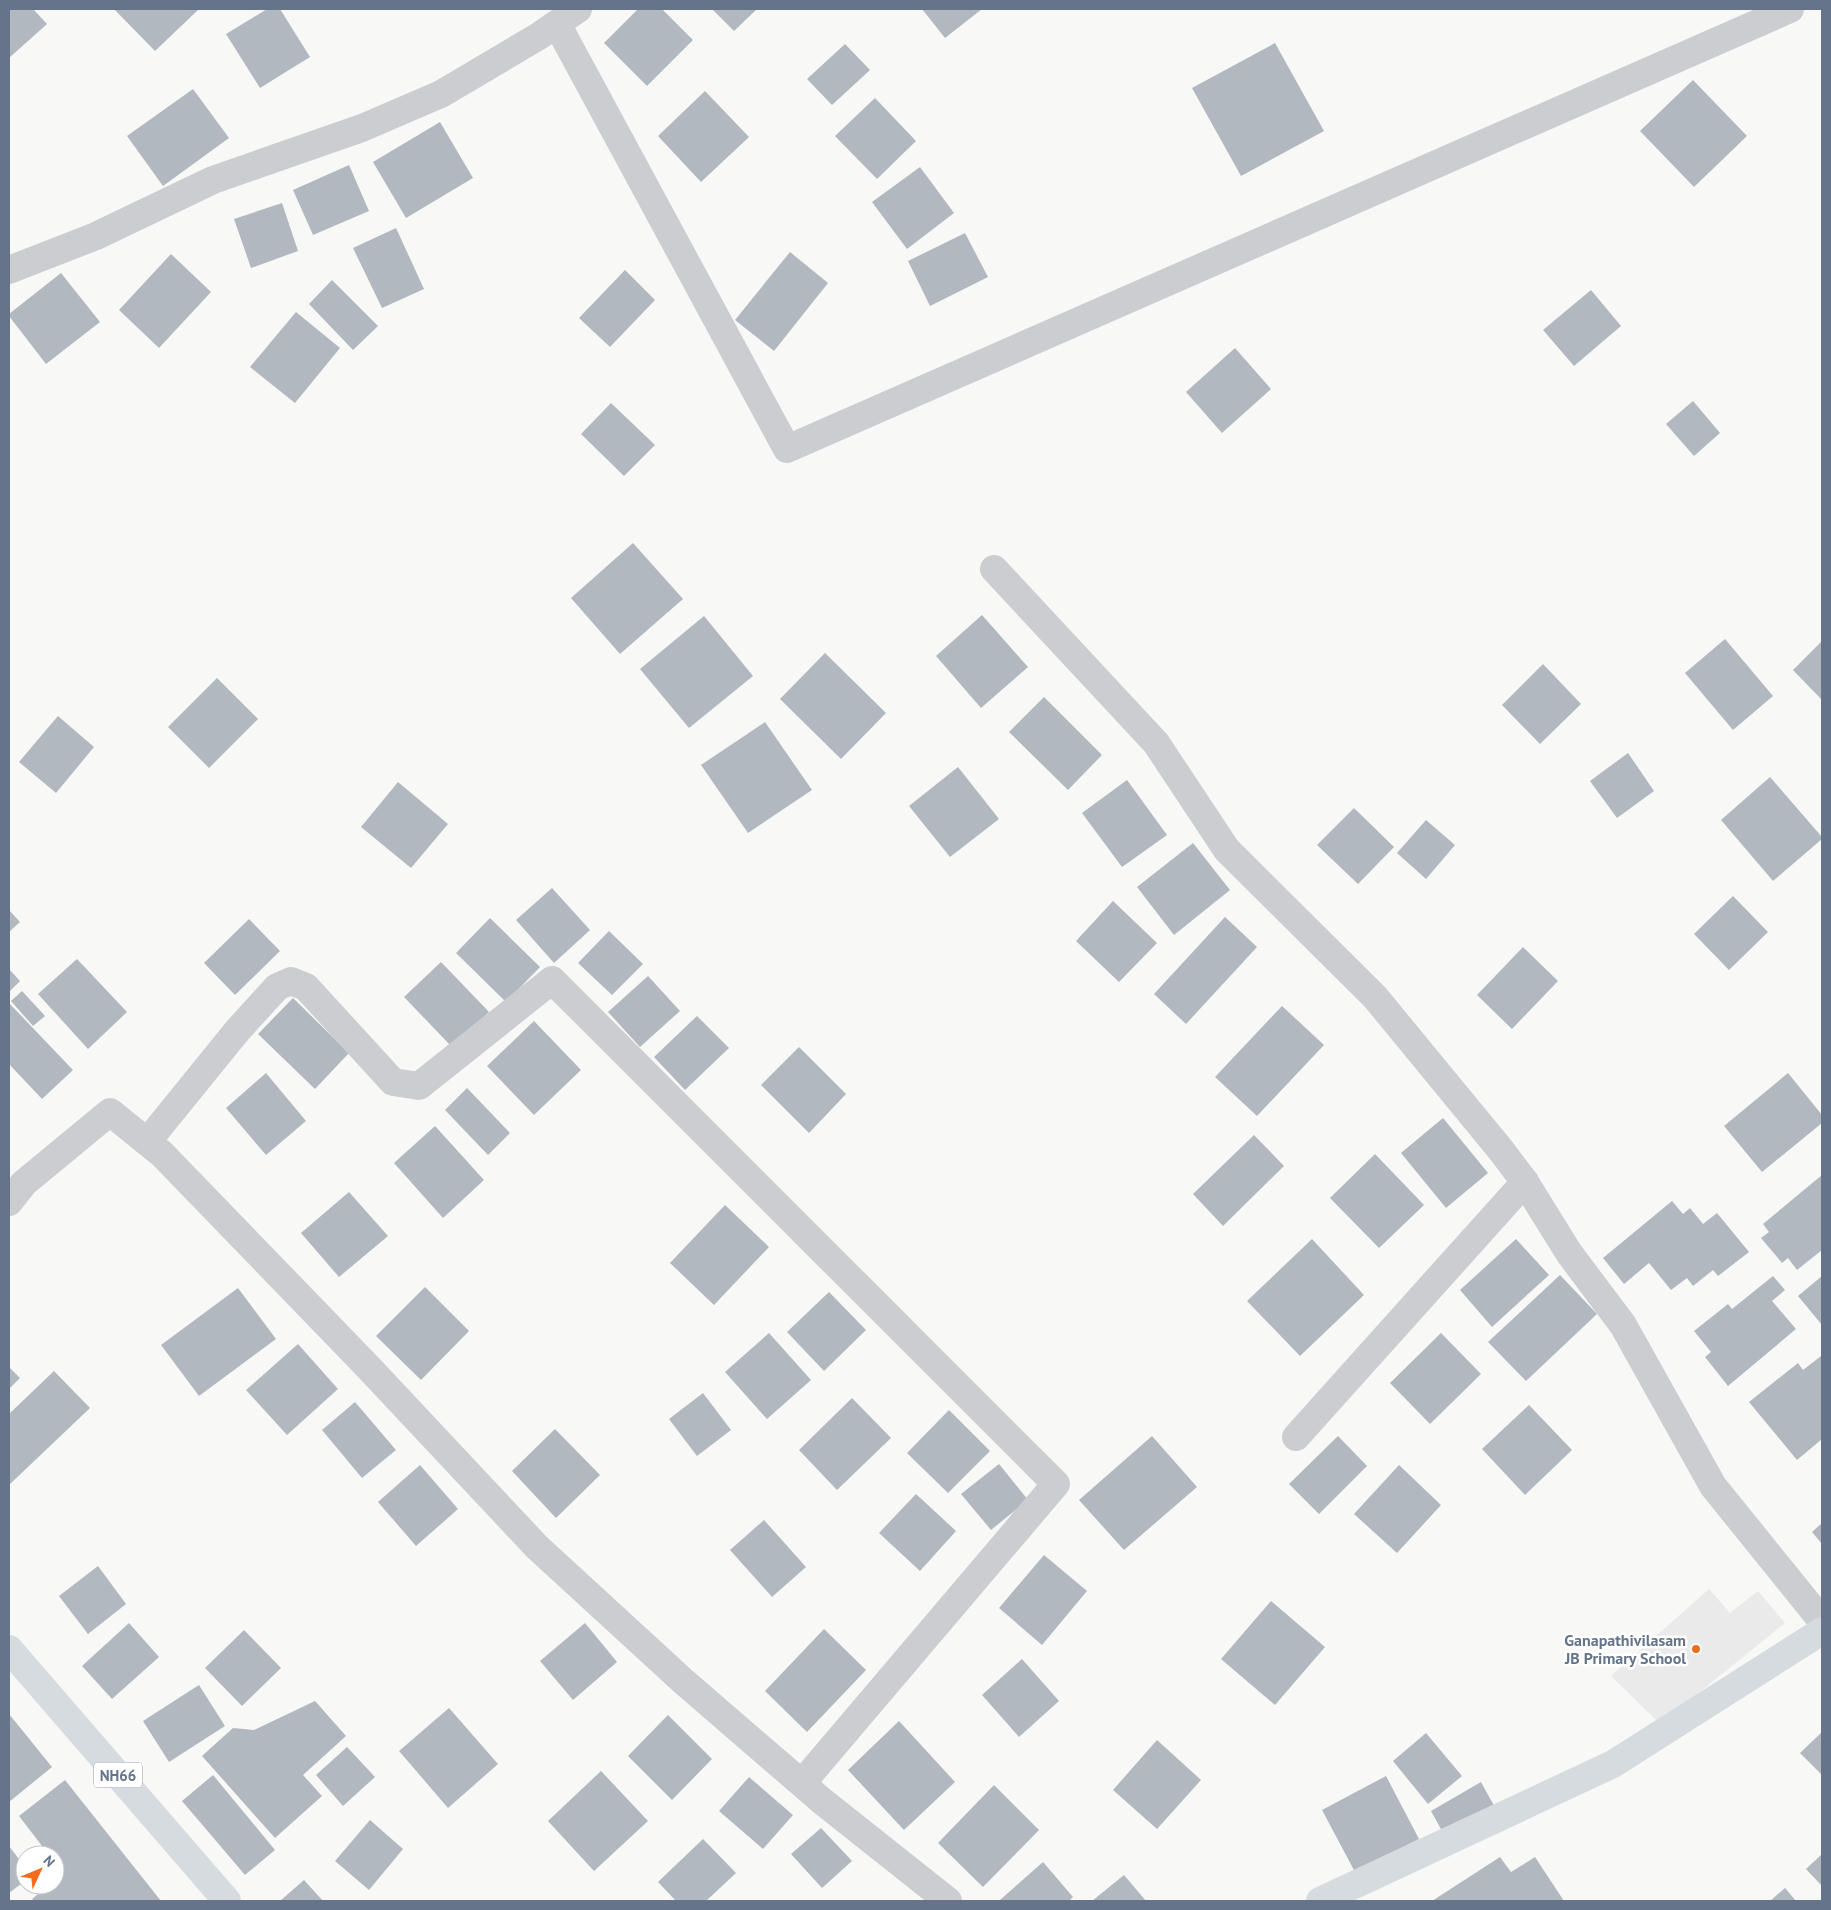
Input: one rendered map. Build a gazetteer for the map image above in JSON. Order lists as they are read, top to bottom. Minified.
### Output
{"streets":{"main road":["NH66"]},"places":["Ganapathivilasam JB Primary School"],"north":"top right"}
